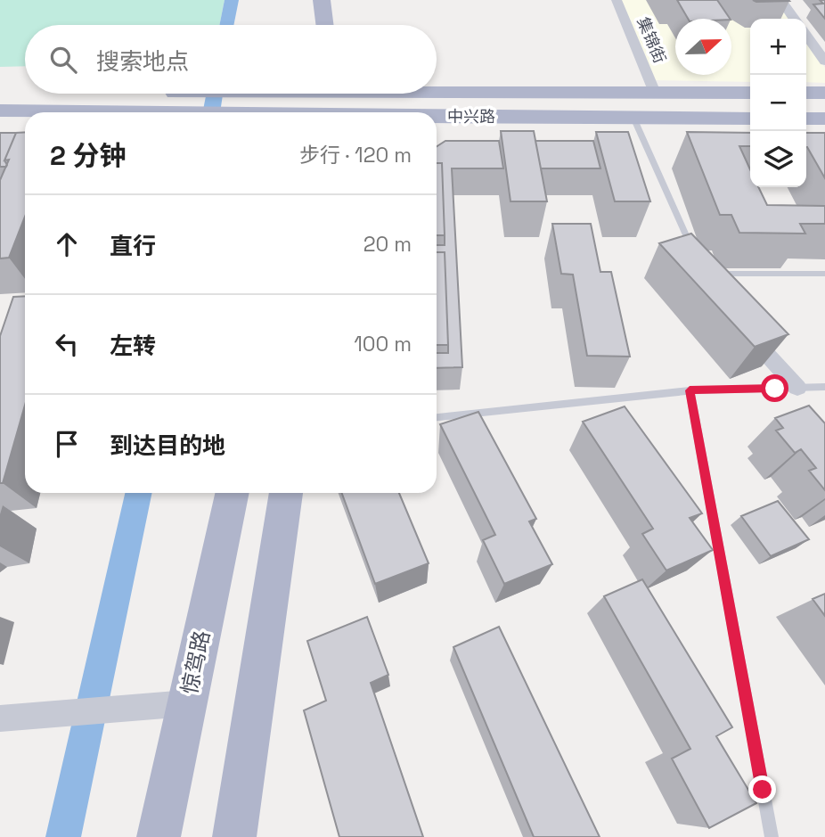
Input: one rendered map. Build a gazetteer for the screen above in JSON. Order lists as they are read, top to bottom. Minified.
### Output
{"streets":{"main road":["中兴路","惊驾路"],"street":["集锦街"]},"crossings":[["集锦街","中兴路"]],"north":"right","page":{"map_buttons":["+","−"],"search":"搜索地点","heading":["2 分钟","步行 · 120 m"],"list":[["直行","20 m"],["左转","100 m"],"到达目的地"]}}
